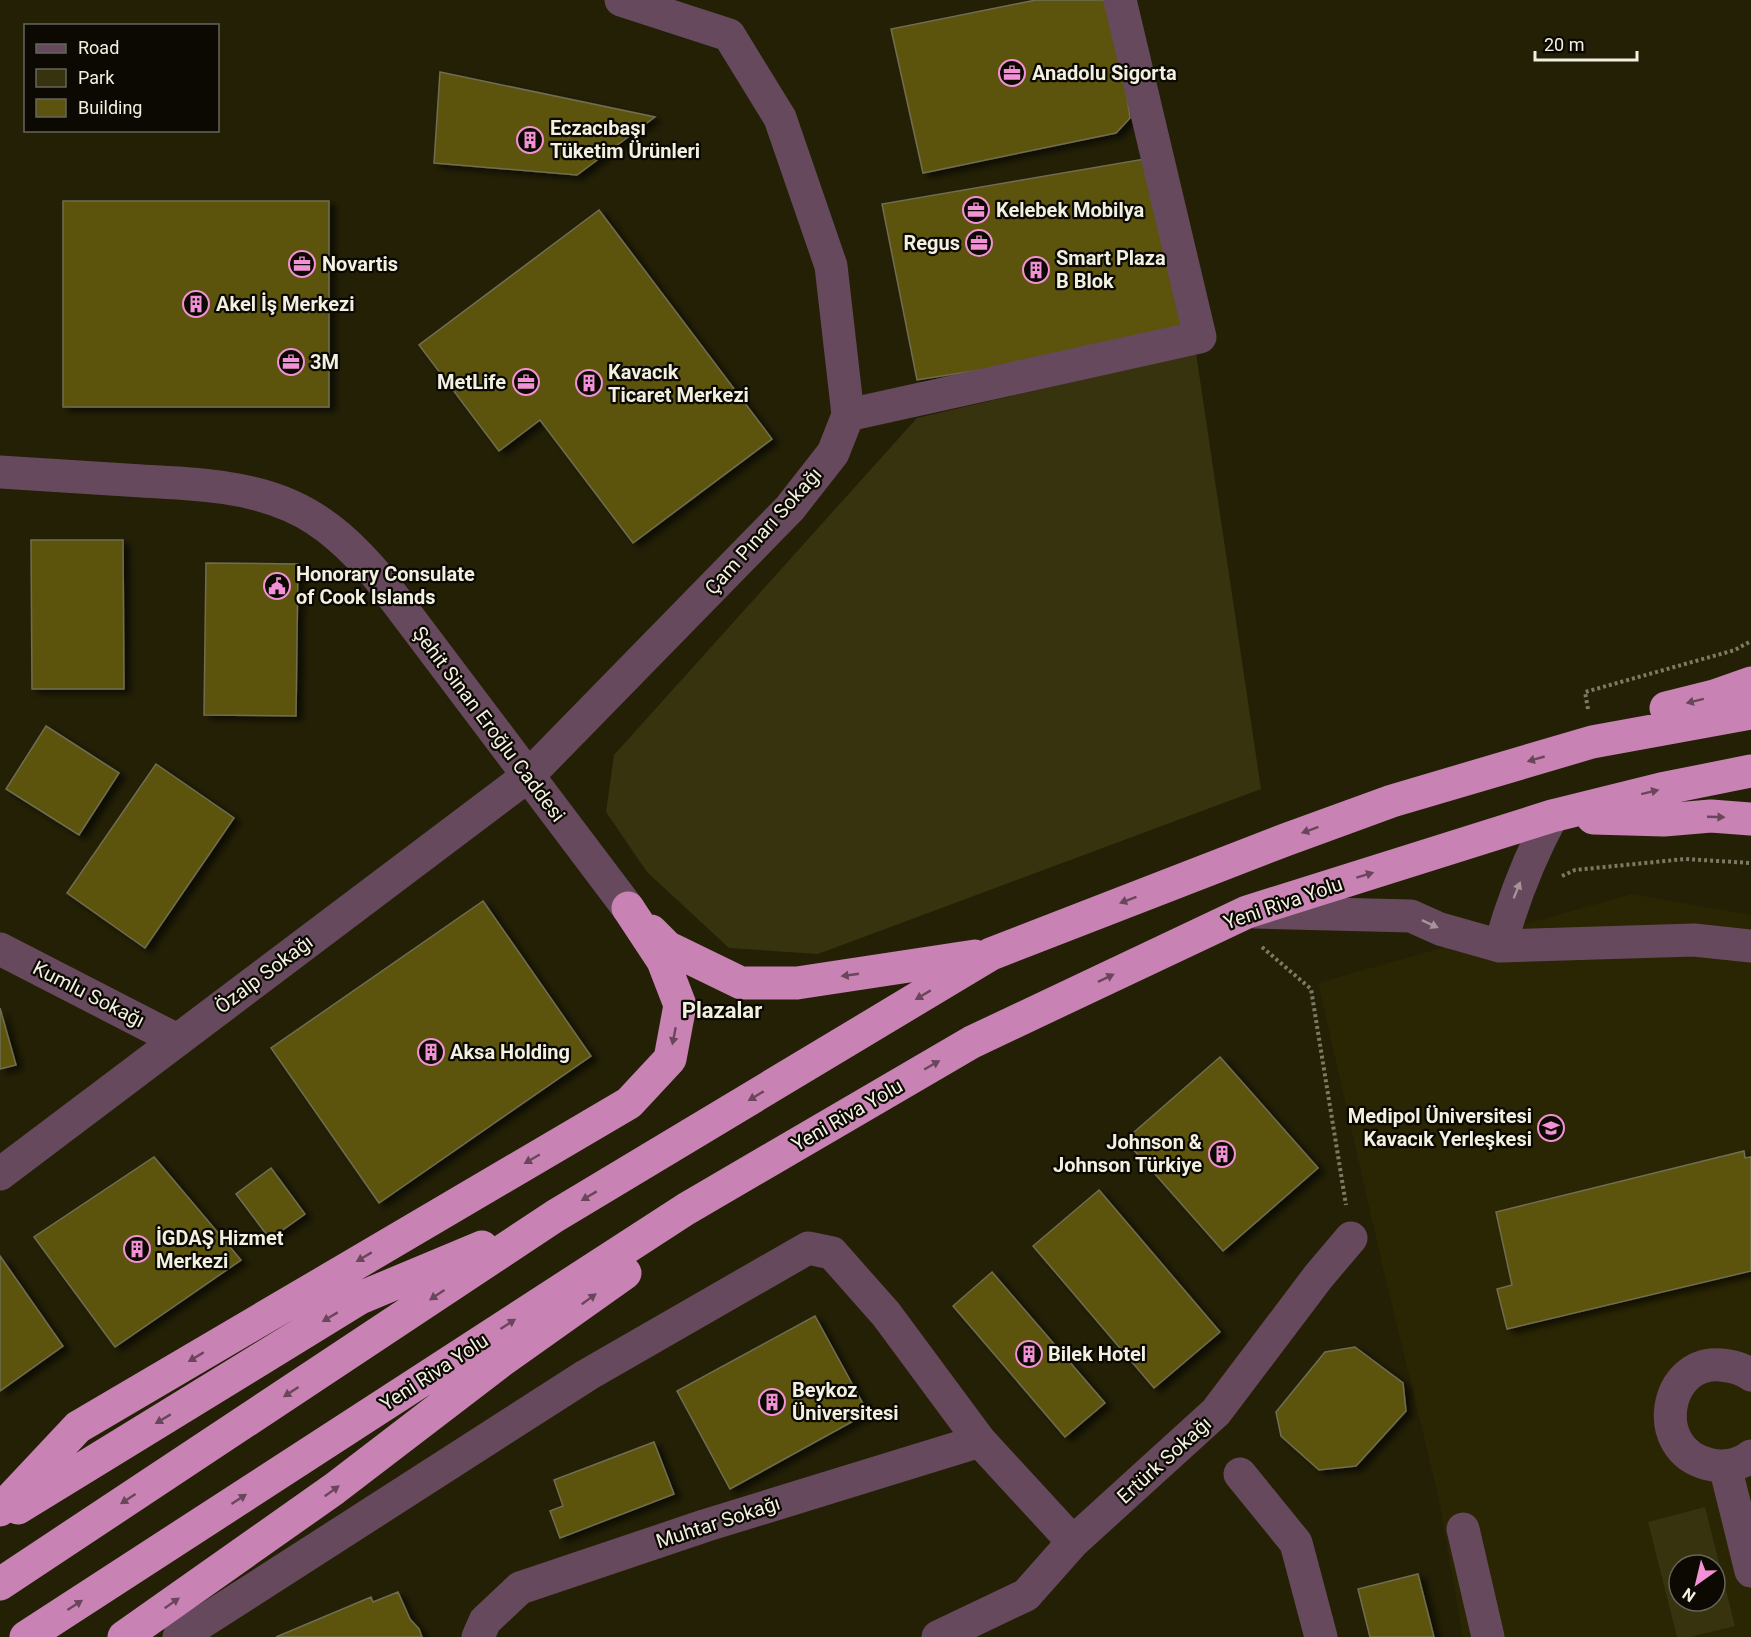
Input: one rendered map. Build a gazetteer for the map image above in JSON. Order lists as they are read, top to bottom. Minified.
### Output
{"streets":{"highway":["Yeni Riva Yolu"],"street":["Çam Pınarı Sokağı","Şehit Sinan Eroğlu Caddesi","Özalp Sokağı","Kumlu Sokağı","Ertürk Sokağı","Muhtar Sokağı"]},"crossings":[["Çam Pınarı Sokağı","Şehit Sinan Eroğlu Caddesi"],["Çam Pınarı Sokağı","Özalp Sokağı"],["Şehit Sinan Eroğlu Caddesi","Özalp Sokağı"],["Özalp Sokağı","Kumlu Sokağı"]],"districts":["Plazalar"],"places":{"office":["Anadolu Sigorta","Kelebek Mobilya","Regus","Novartis","3M","MetLife"],"building":["Eczacıbaşı Tüketim Ürünleri","Smart Plaza B Blok","Akel İş Merkezi","Kavacık Ticaret Merkezi","Aksa Holding","Johnson & Johnson Türkiye","İGDAŞ Hizmet Merkezi","Bilek Hotel","Beykoz Üniversitesi"],"public building":["Honorary Consulate of Cook Islands"],"school or university":["Medipol Üniversitesi Kavacık Yerleşkesi"]},"legend":["Road","Park","Building"],"scale_bar":"20 m","north":"bottom left"}
